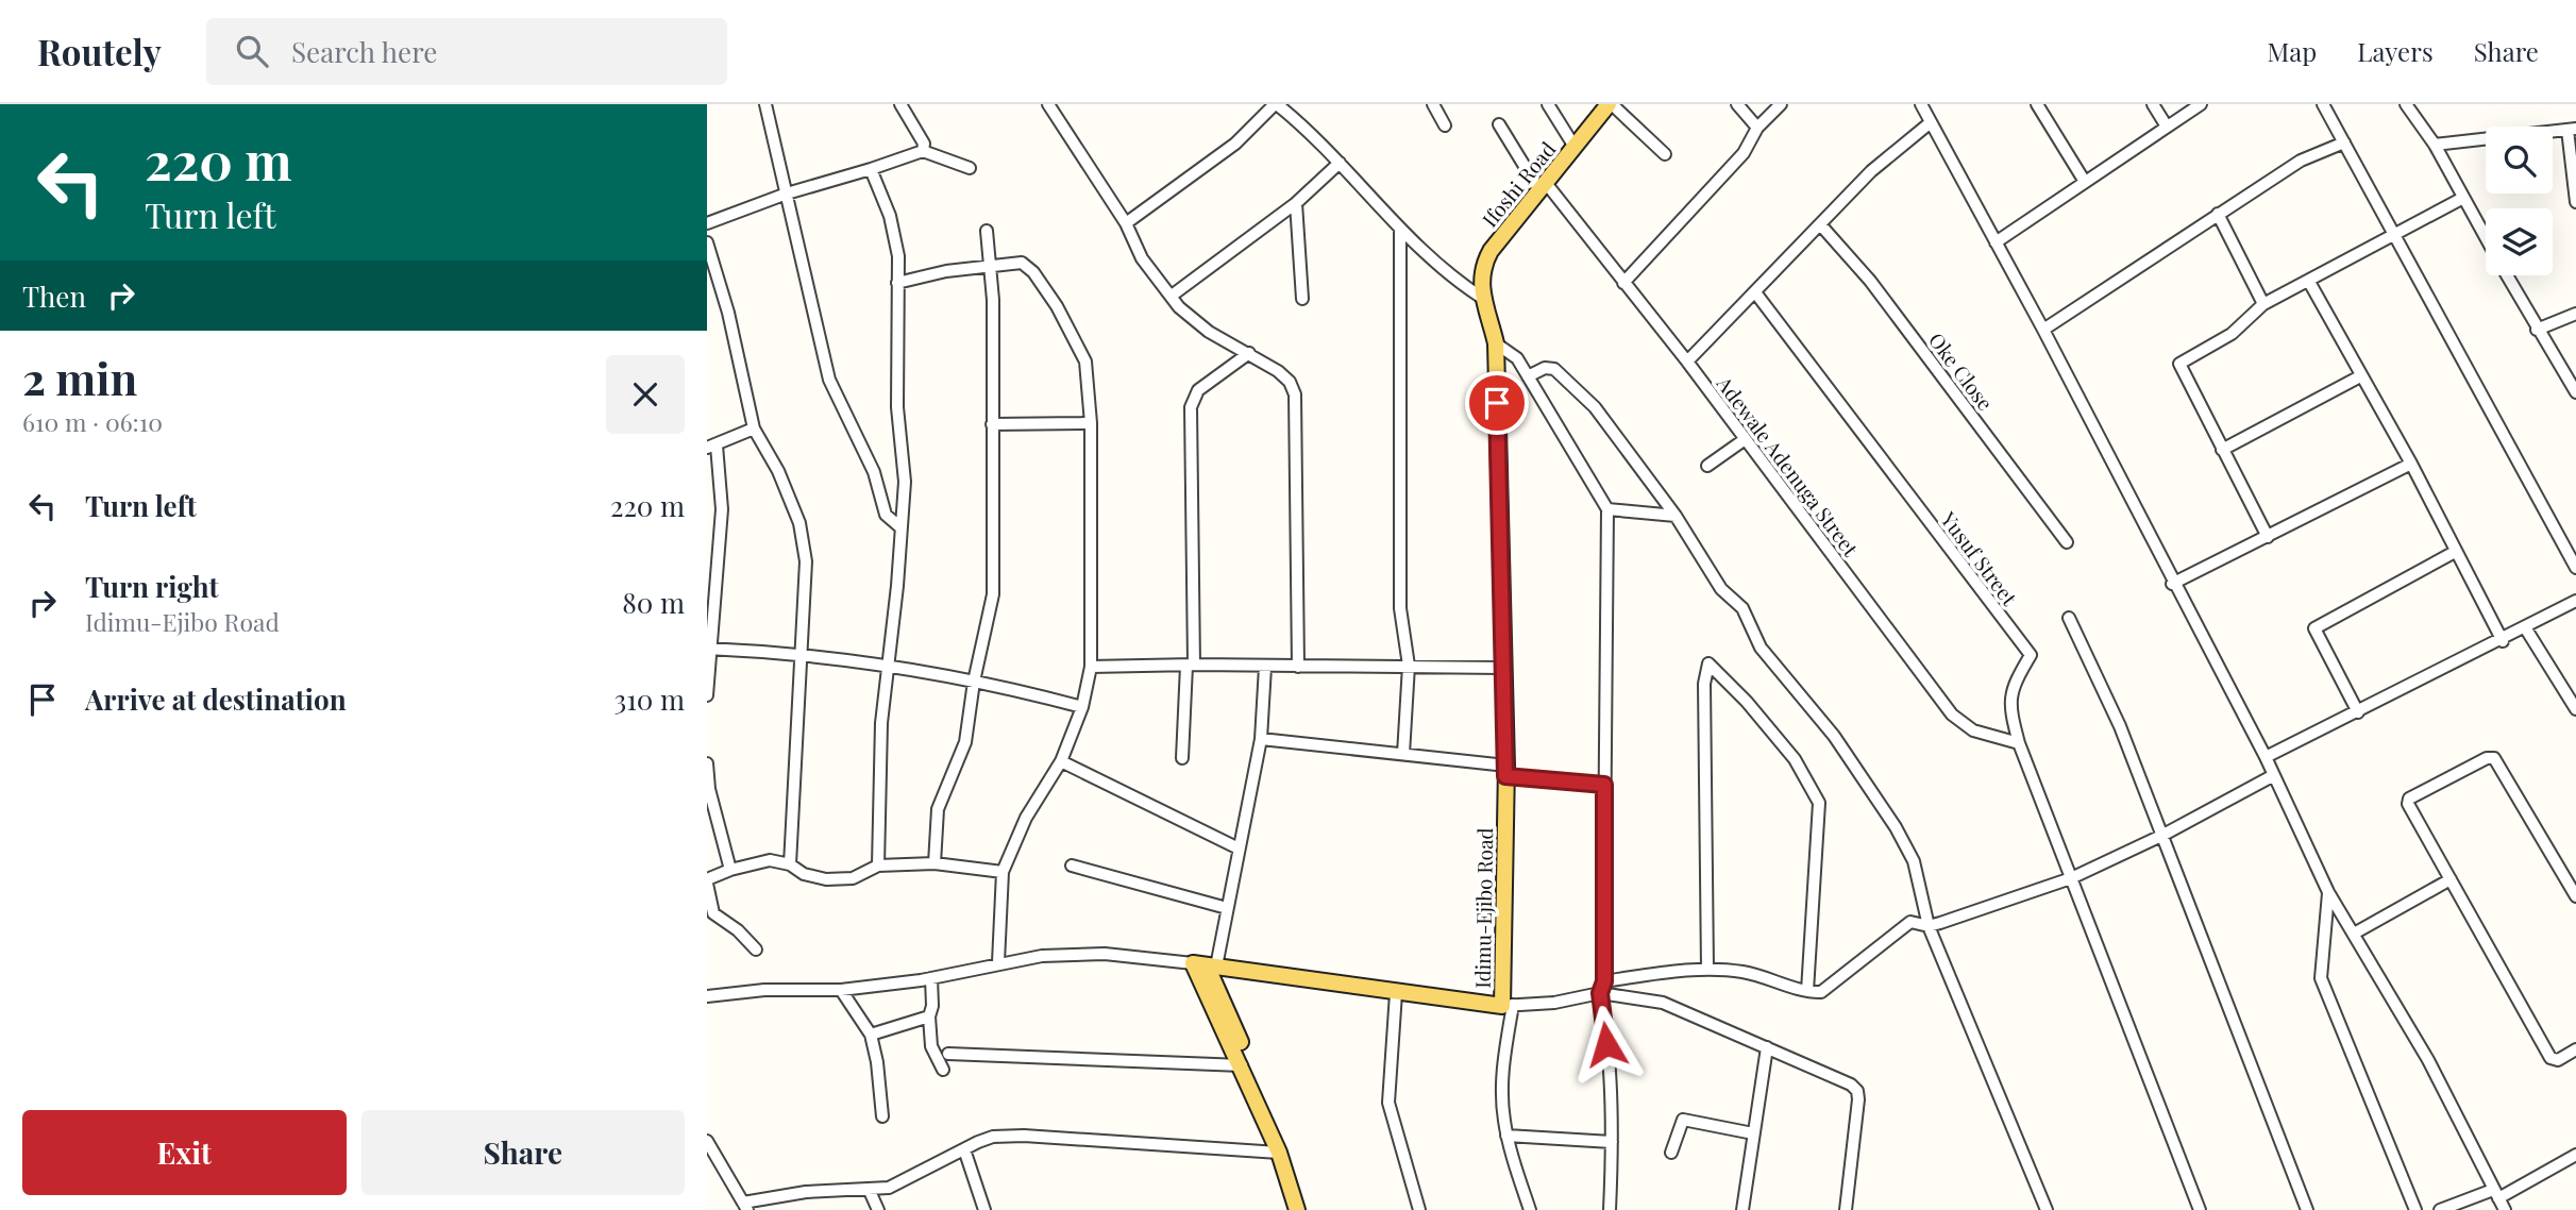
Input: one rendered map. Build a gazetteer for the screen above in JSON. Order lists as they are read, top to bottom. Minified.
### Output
{"streets":{"main road":["Ifoshi Road","Idimu-Ejibo Road"],"street":["Oke Close","Adewale Adenuga Street","Yusuf Street"]},"crossings":[["Ifoshi Road","Adewale Adenuga Street"],["Ifoshi Road","Idimu-Ejibo Road"],["Adewale Adenuga Street","Yusuf Street"]],"page":{"header":"Routely","search":"Search here","nav":["Map","Layers","Share"],"turn":["220 m","Turn left"],"then":"Then","heading":["2 min","610 m · 06:10"],"list":[{"name":"Turn left","value":"220 m"},{"name":"Turn right","note":"Idimu-Ejibo Road","value":"80 m"},{"name":"Arrive at destination","value":"310 m"}],"buttons":["Exit","Share"]}}
